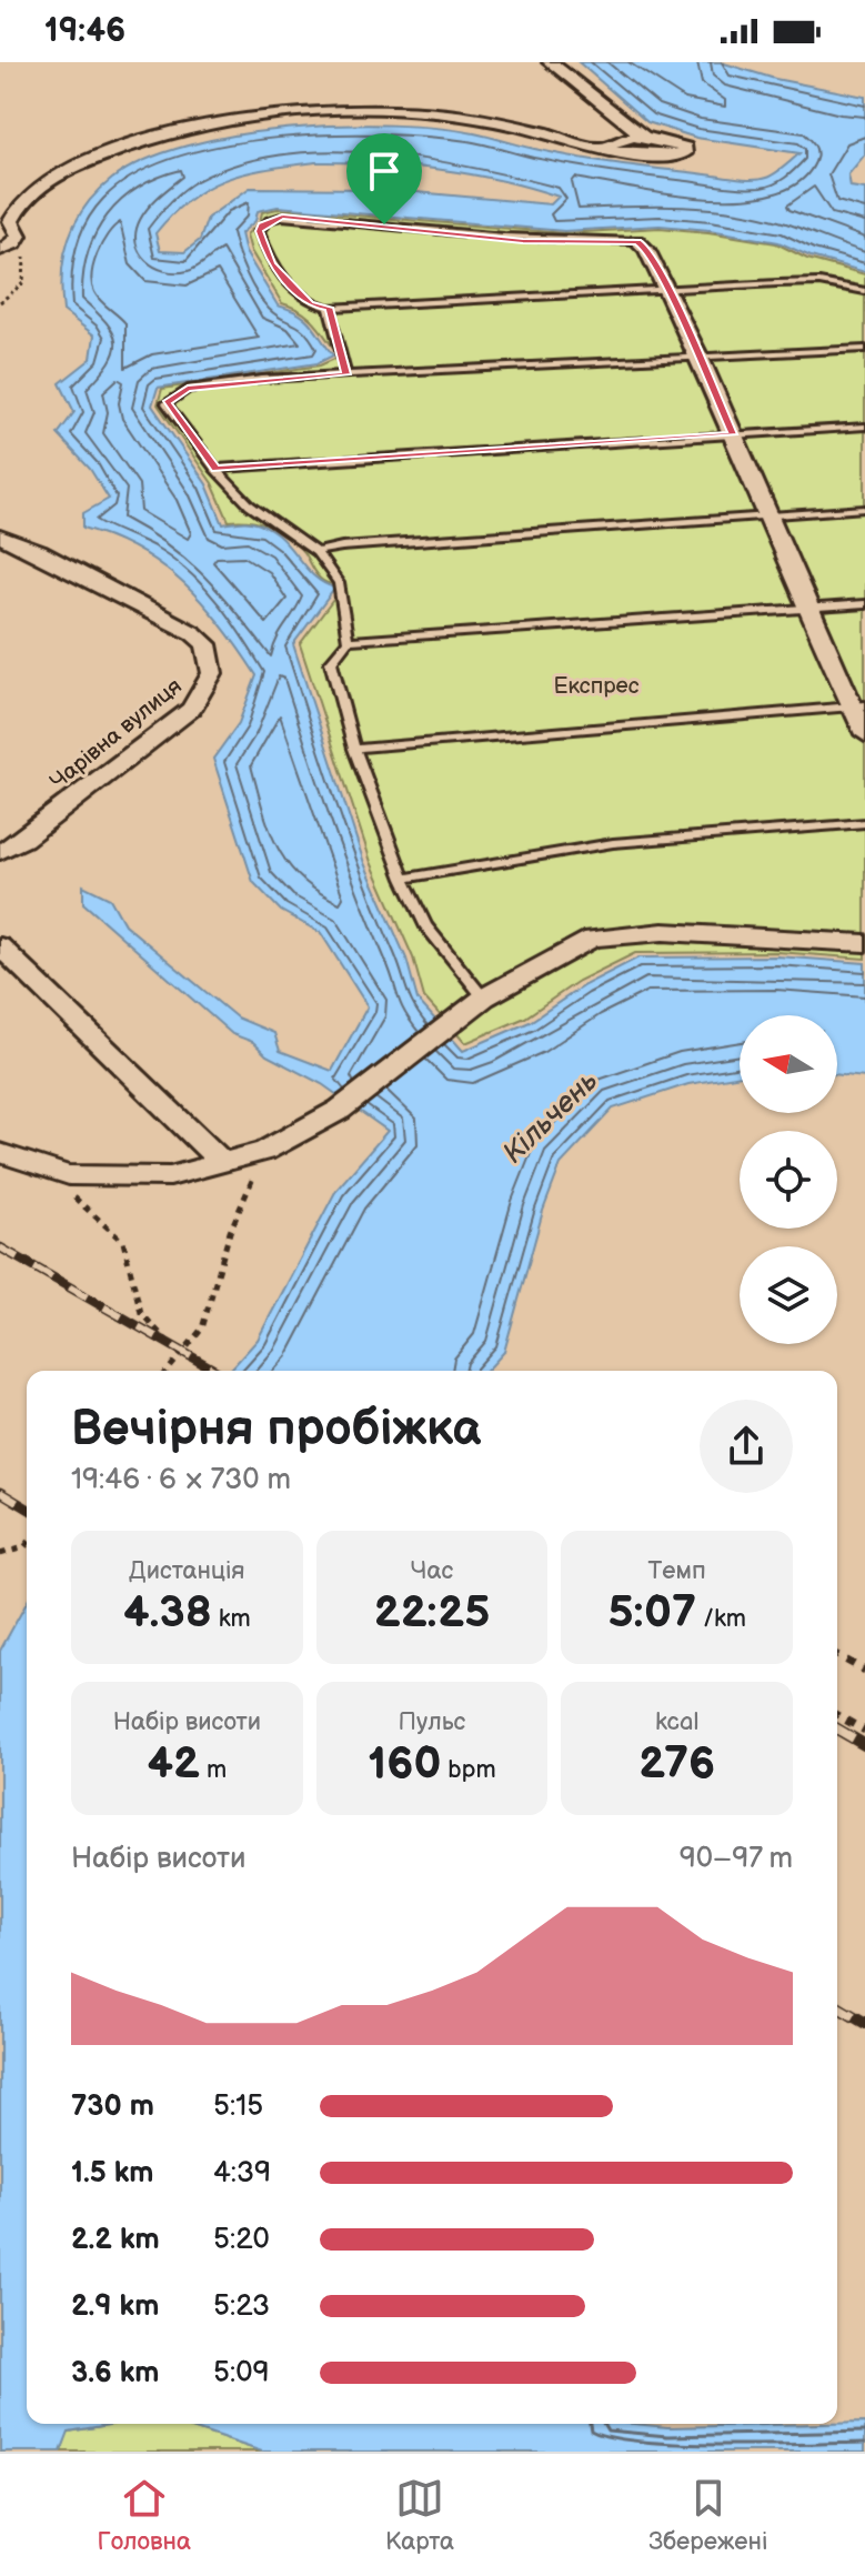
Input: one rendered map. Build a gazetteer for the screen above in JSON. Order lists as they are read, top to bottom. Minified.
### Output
{"streets":{"street":["Чарівна вулиця"]},"water":["Кільчень"],"parks":["Експрес"],"north":"left","page":{"status":"19:46","heading":["Вечірня пробіжка","19:46 · 6 × 730 m"],"stats":[["Дистанція","4.38 km"],["Час","22:25"],["Темп","5:07 /km"],["Набір висоти","42 m"],["Пульс","160 bpm"],["kcal","276"]],"chart":["Набір висоти","90–97 m"],"list":[{"name":"730 m","note":"5:15"},{"name":"1.5 km","note":"4:39"},{"name":"2.2 km","note":"5:20"},{"name":"2.9 km","note":"5:23"},{"name":"3.6 km","note":"5:09"}],"tabs":["Головна","Карта","Збережені"]}}
